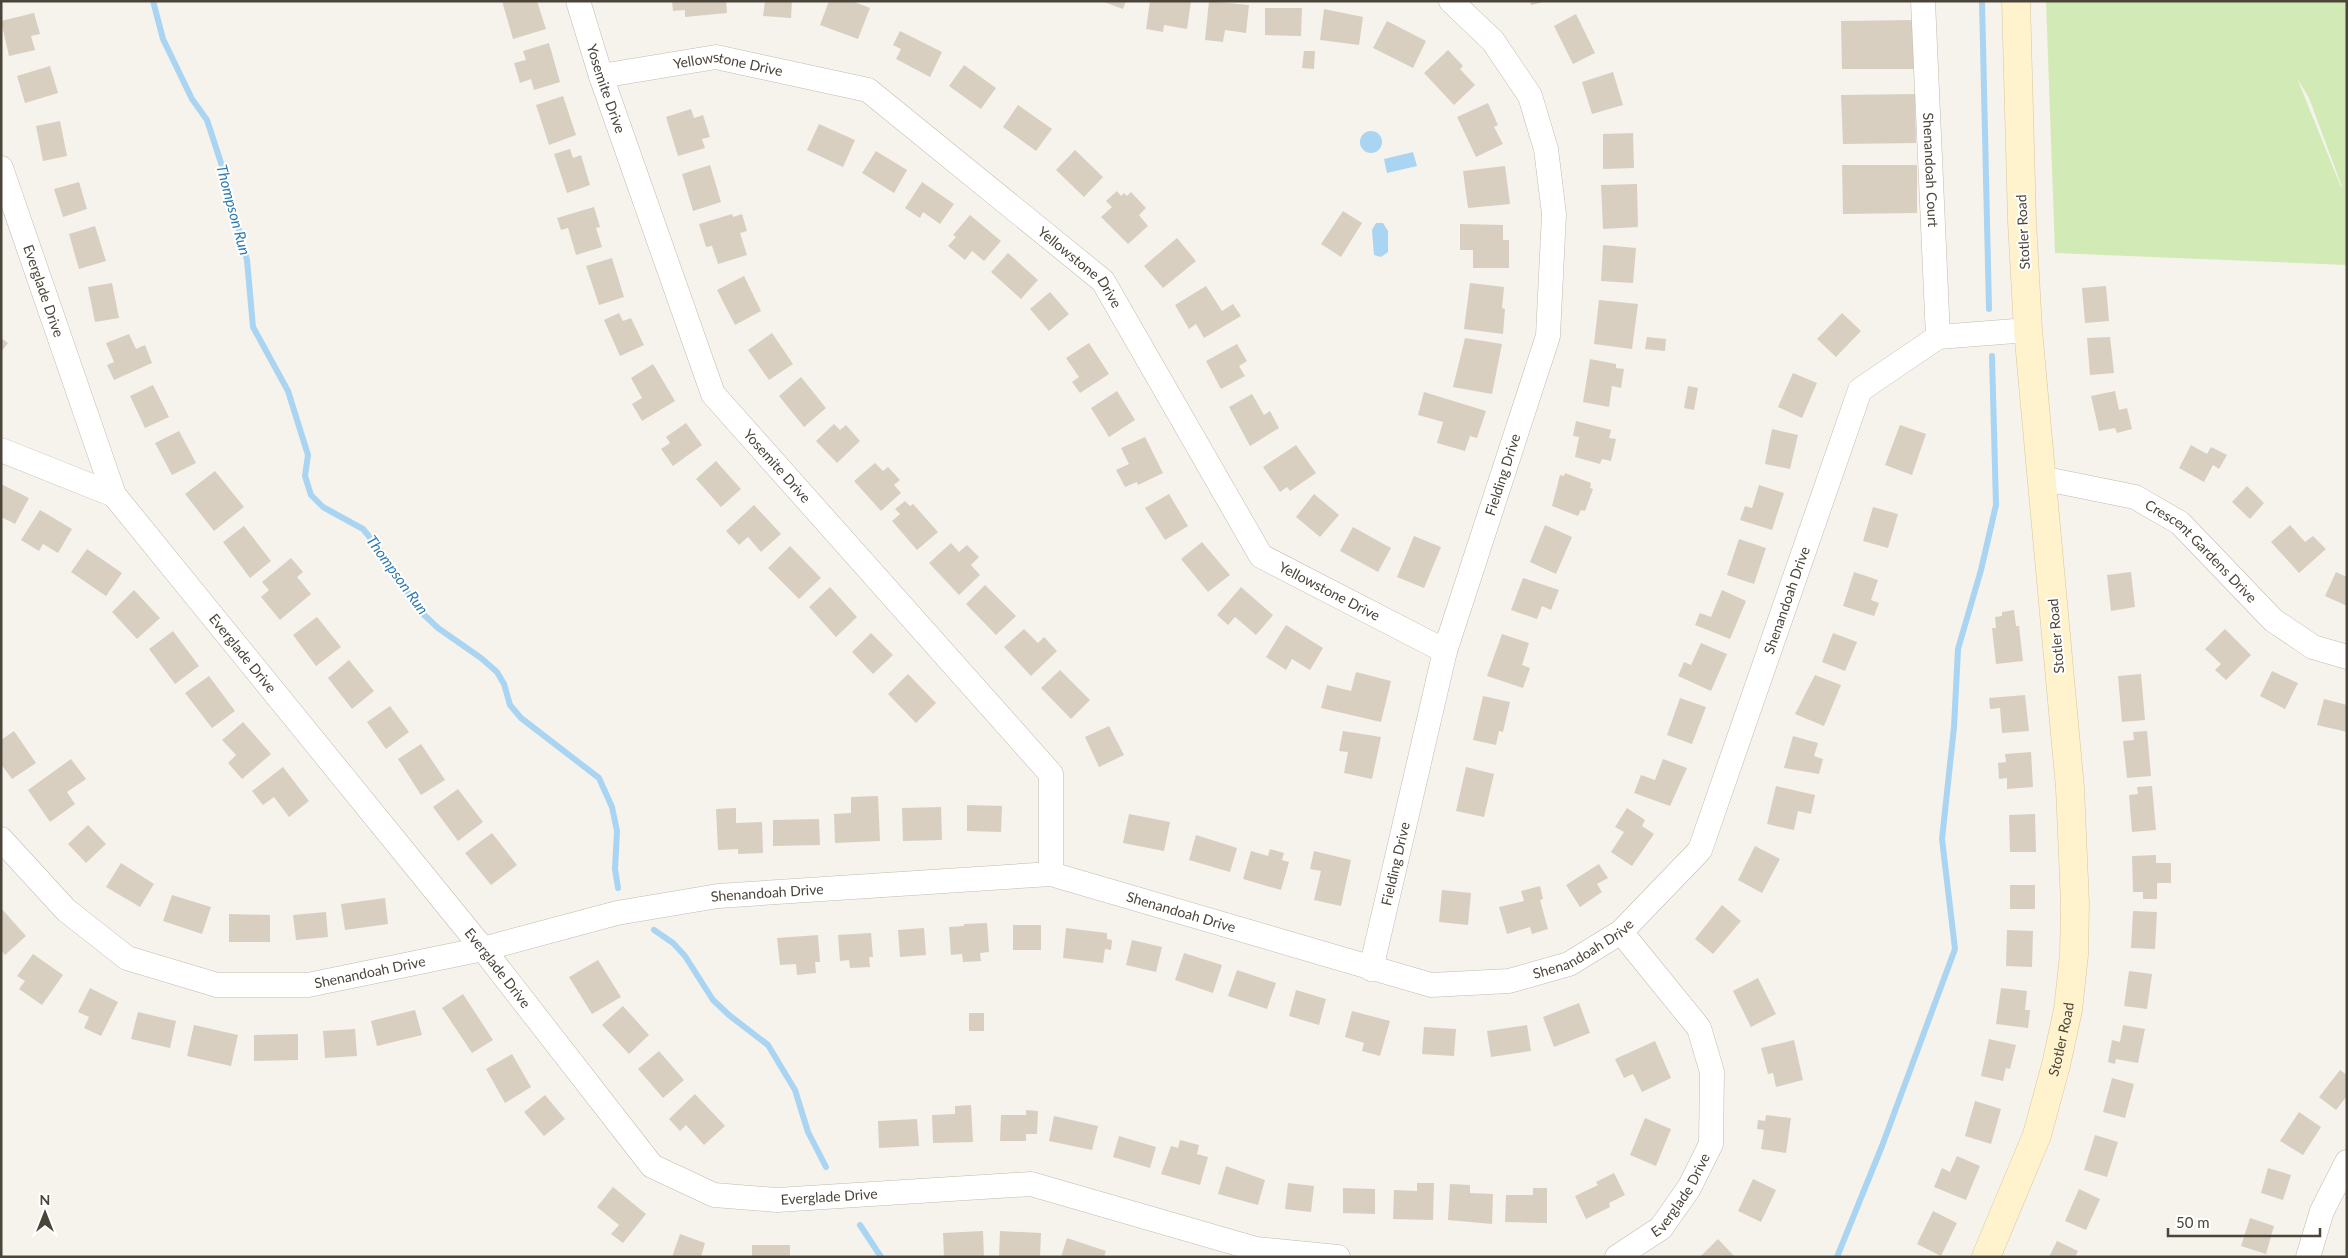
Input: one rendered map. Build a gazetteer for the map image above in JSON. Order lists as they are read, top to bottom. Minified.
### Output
{"streets":{"street":["Yellowstone Drive","Yosemite Drive","Shenandoah Court","Stotler Road","Everglade Drive","Fielding Drive","Crescent Gardens Drive","Shenandoah Drive"]},"crossings":[["Yellowstone Drive","Yosemite Drive"],["Yellowstone Drive","Fielding Drive"],["Yosemite Drive","Shenandoah Drive"],["Shenandoah Court","Shenandoah Drive"],["Stotler Road","Crescent Gardens Drive"],["Stotler Road","Shenandoah Drive"],["Everglade Drive","Shenandoah Drive"],["Fielding Drive","Shenandoah Drive"]],"water":["Thompson Run"],"scale_bar":"50 m","north":"top"}
